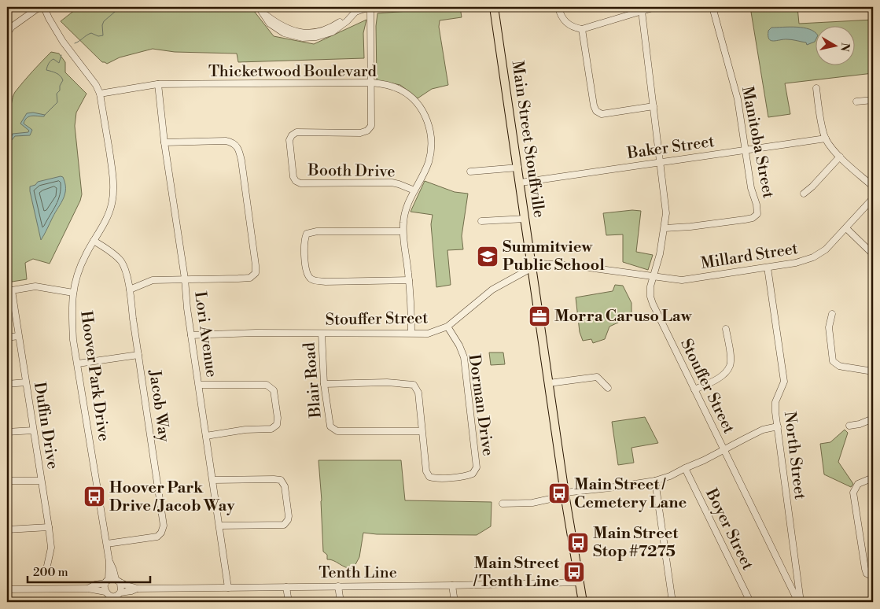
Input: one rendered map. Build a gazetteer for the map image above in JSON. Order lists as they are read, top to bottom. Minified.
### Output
{"streets":{"main road":["Main Street Stouffville"],"street":["Thicketwood Boulevard","Manitoba Street","Baker Street","Booth Drive","Millard Street","Stouffer Street","Lori Avenue","Hoover Park Drive","Blair Road","Dorman Drive","Jacob Way","Duffin Drive","North Street","Boyer Street","Tenth Line"]},"crossings":[["Thicketwood Boulevard","Booth Drive"],["Thicketwood Boulevard","Stouffer Street"],["Thicketwood Boulevard","Lori Avenue"],["Thicketwood Boulevard","Hoover Park Drive"],["Main Street Stouffville","Baker Street"],["Main Street Stouffville","Stouffer Street"],["Main Street Stouffville","Tenth Line"],["Manitoba Street","Baker Street"],["Millard Street","Stouffer Street"],["Millard Street","North Street"],["Stouffer Street","Lori Avenue"],["Stouffer Street","Blair Road"],["Stouffer Street","Dorman Drive"],["Stouffer Street","North Street"],["Lori Avenue","Tenth Line"],["Hoover Park Drive","Jacob Way"],["Hoover Park Drive","Tenth Line"],["Blair Road","Dorman Drive"]],"places":{"school or university":["Summitview Public School"],"office":["Morra Caruso Law"],"bus stop":["Main Street / Cemetery Lane","Hoover Park Drive / Jacob Way","Main Street Stop #7275","Main Street / Tenth Line"]},"scale_bar":"200 m","north":"right"}
